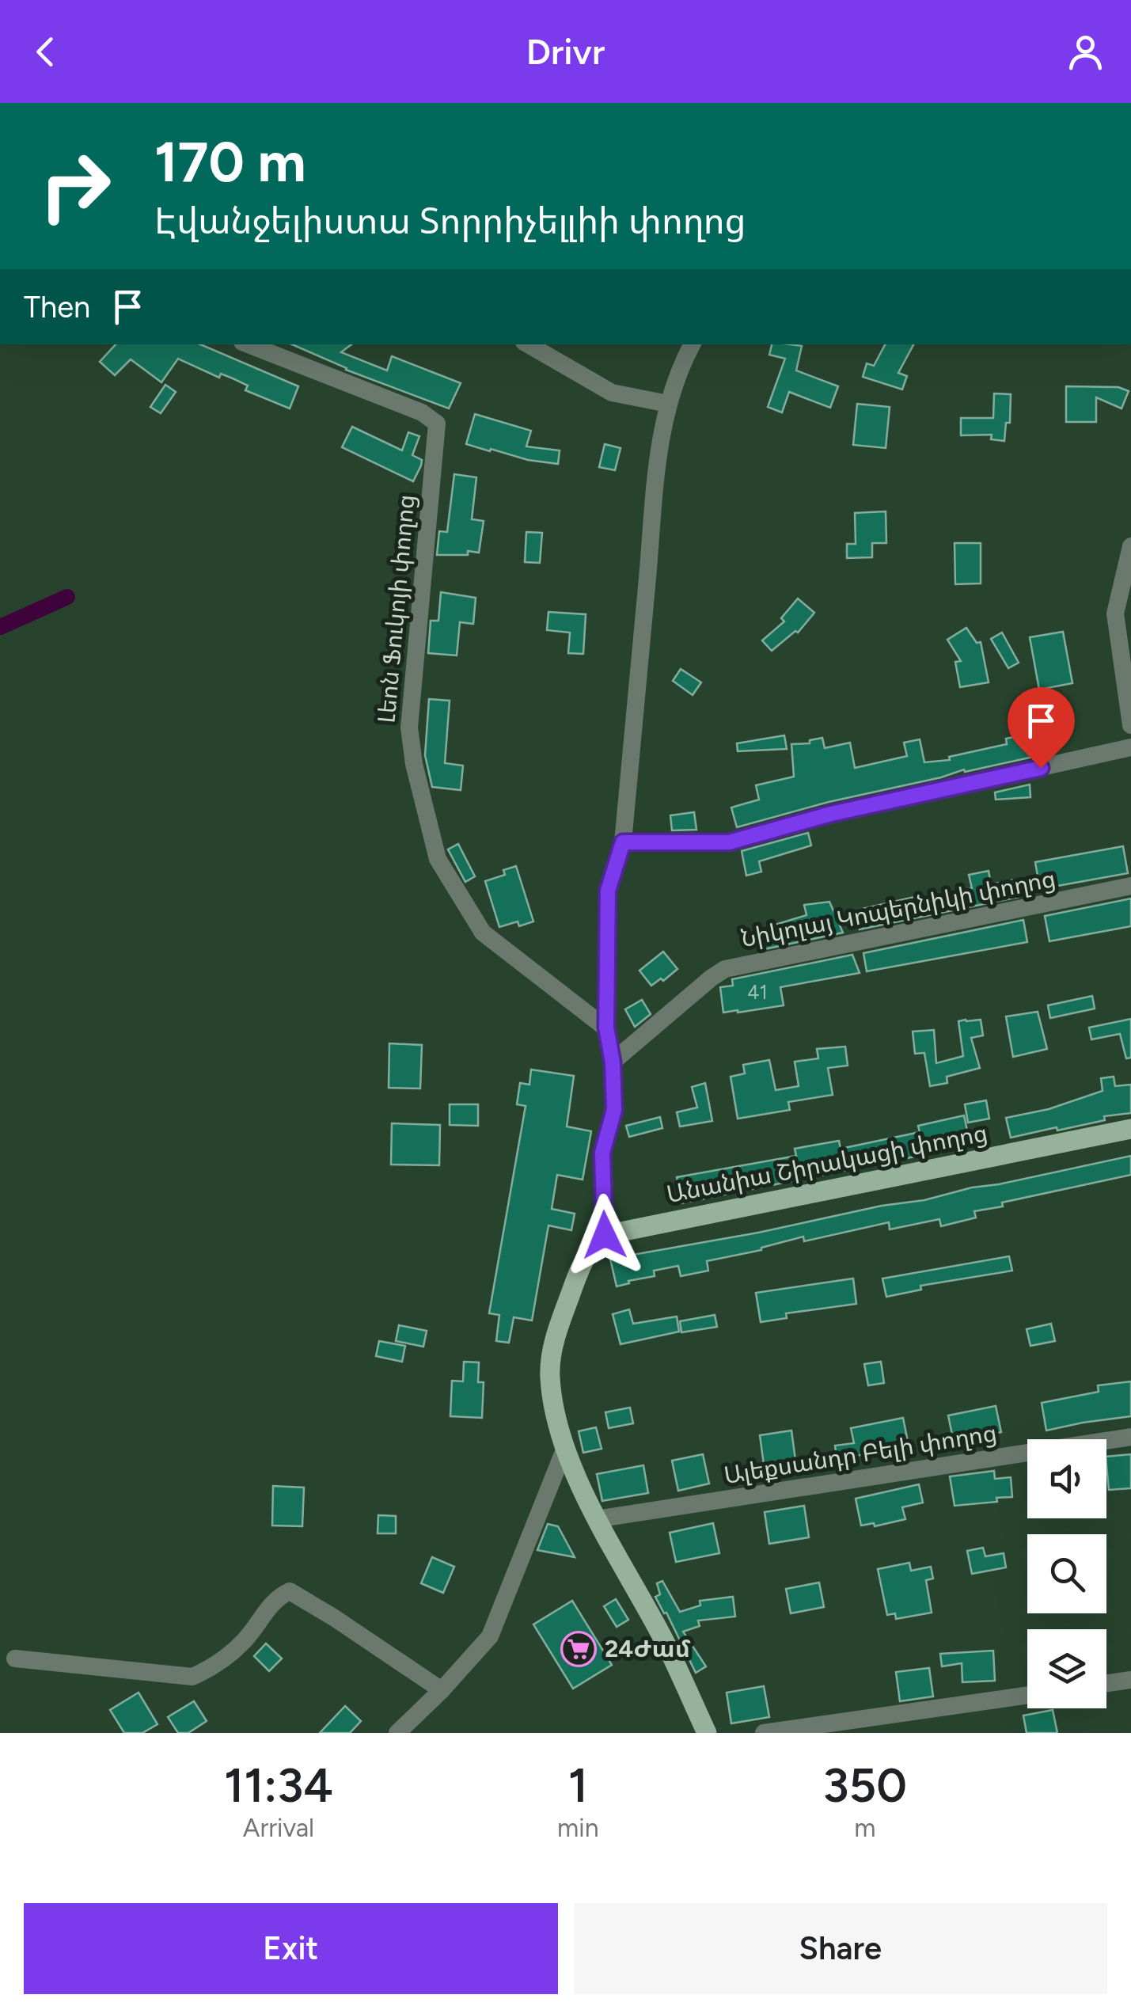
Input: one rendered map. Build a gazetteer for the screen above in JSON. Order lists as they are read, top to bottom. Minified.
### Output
{"streets":{"main road":["Անանիա Շիրակացի փողոց"],"street":["Լեոն Ֆուկոյի փողոց","Նիկոլայ Կոպերնիկի փողոց","Ալեքսանդր Բելի փողոց"]},"places":{"supermarket":["24Ժամ"]},"house_numbers":["41"],"page":{"header":"Drivr","turn":["170 m","Էվանջելիստա Տորրիչելլիի փողոց"],"then":"Then","eta":["11:34","Arrival","1","min","350","m"],"buttons":["Exit","Share"]}}
